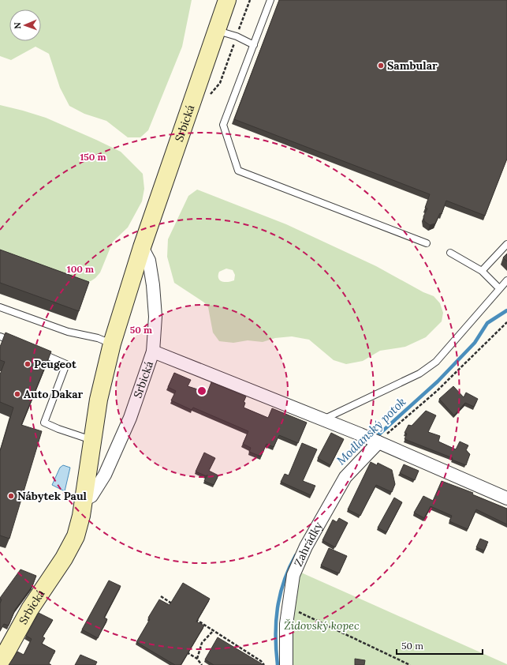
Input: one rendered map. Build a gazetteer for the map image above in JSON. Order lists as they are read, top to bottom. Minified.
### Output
{"streets":{"street":["Srbická","Zahrádky"]},"water":["Modlanský potok"],"parks":["Židovský kopec"],"places":["Sambular","Peugeot","Auto Dakar","Nábytek Paul"],"scale_bar":"50 m","north":"left","rings":["150 m","100 m","50 m"]}
